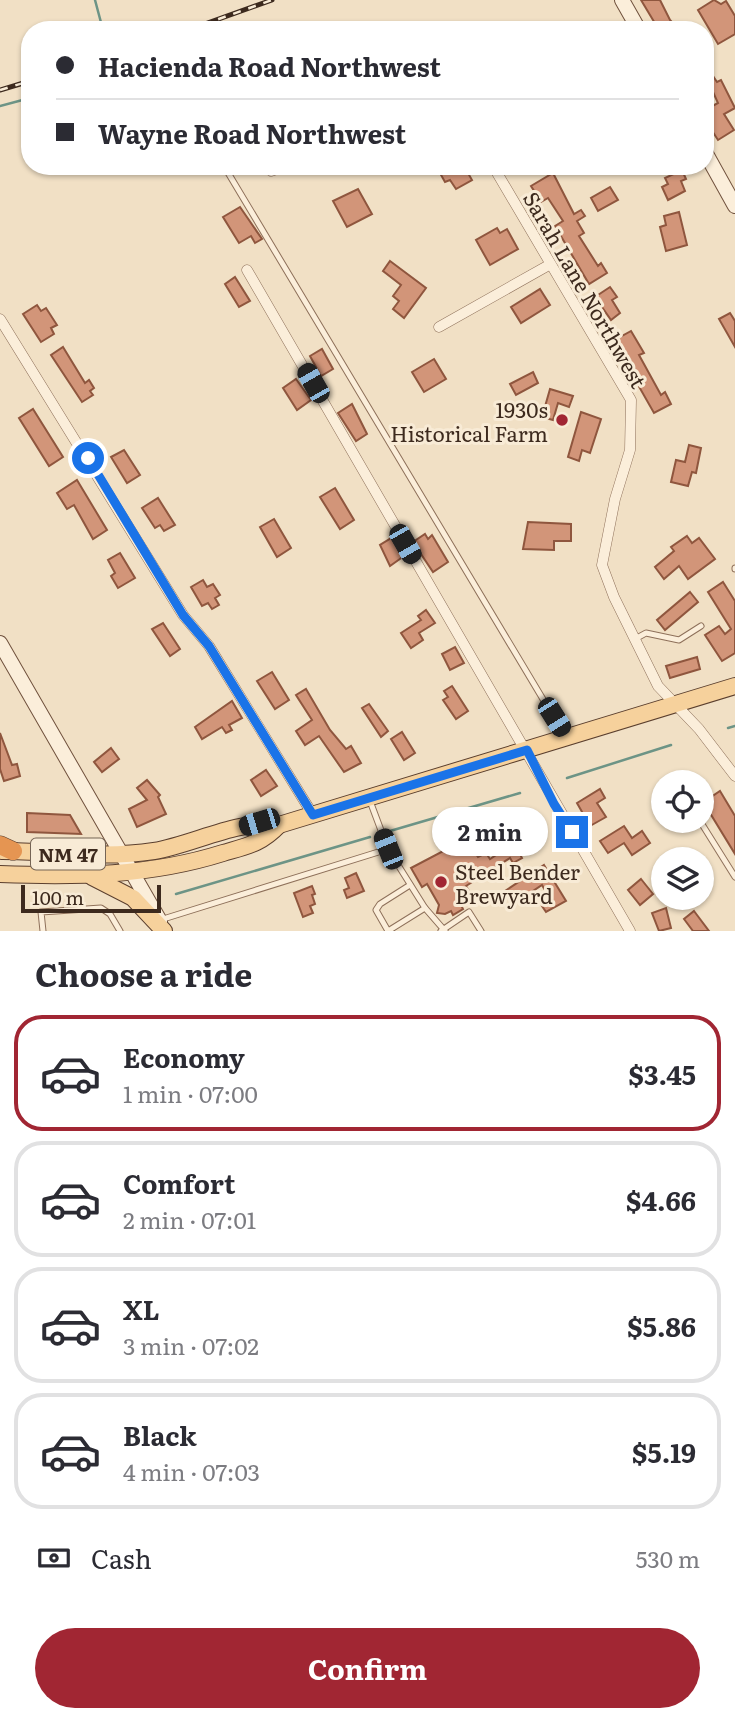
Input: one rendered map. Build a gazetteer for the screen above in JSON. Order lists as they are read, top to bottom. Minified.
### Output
{"streets":{"main road":["NM 47"],"street":["Sarah Lane Northwest"]},"crossings":[["Sarah Lane Northwest","NM 47"]],"places":["1930s Historical Farm","Steel Bender Brewyard"],"scale_bar":"100 m","page":{"banner":["Hacienda Road Northwest","Wayne Road Northwest"],"bubble":"2 min","scale":"100 m","heading":"Choose a ride","list":[{"name":"Economy","note":"1 min · 07:00","value":"$3.45"},{"name":"Comfort","note":"2 min · 07:01","value":"$4.66"},{"name":"XL","note":"3 min · 07:02","value":"$5.86"},{"name":"Black","note":"4 min · 07:03","value":"$5.19"}],"pay":["Cash","530 m"],"buttons":"Confirm"}}
